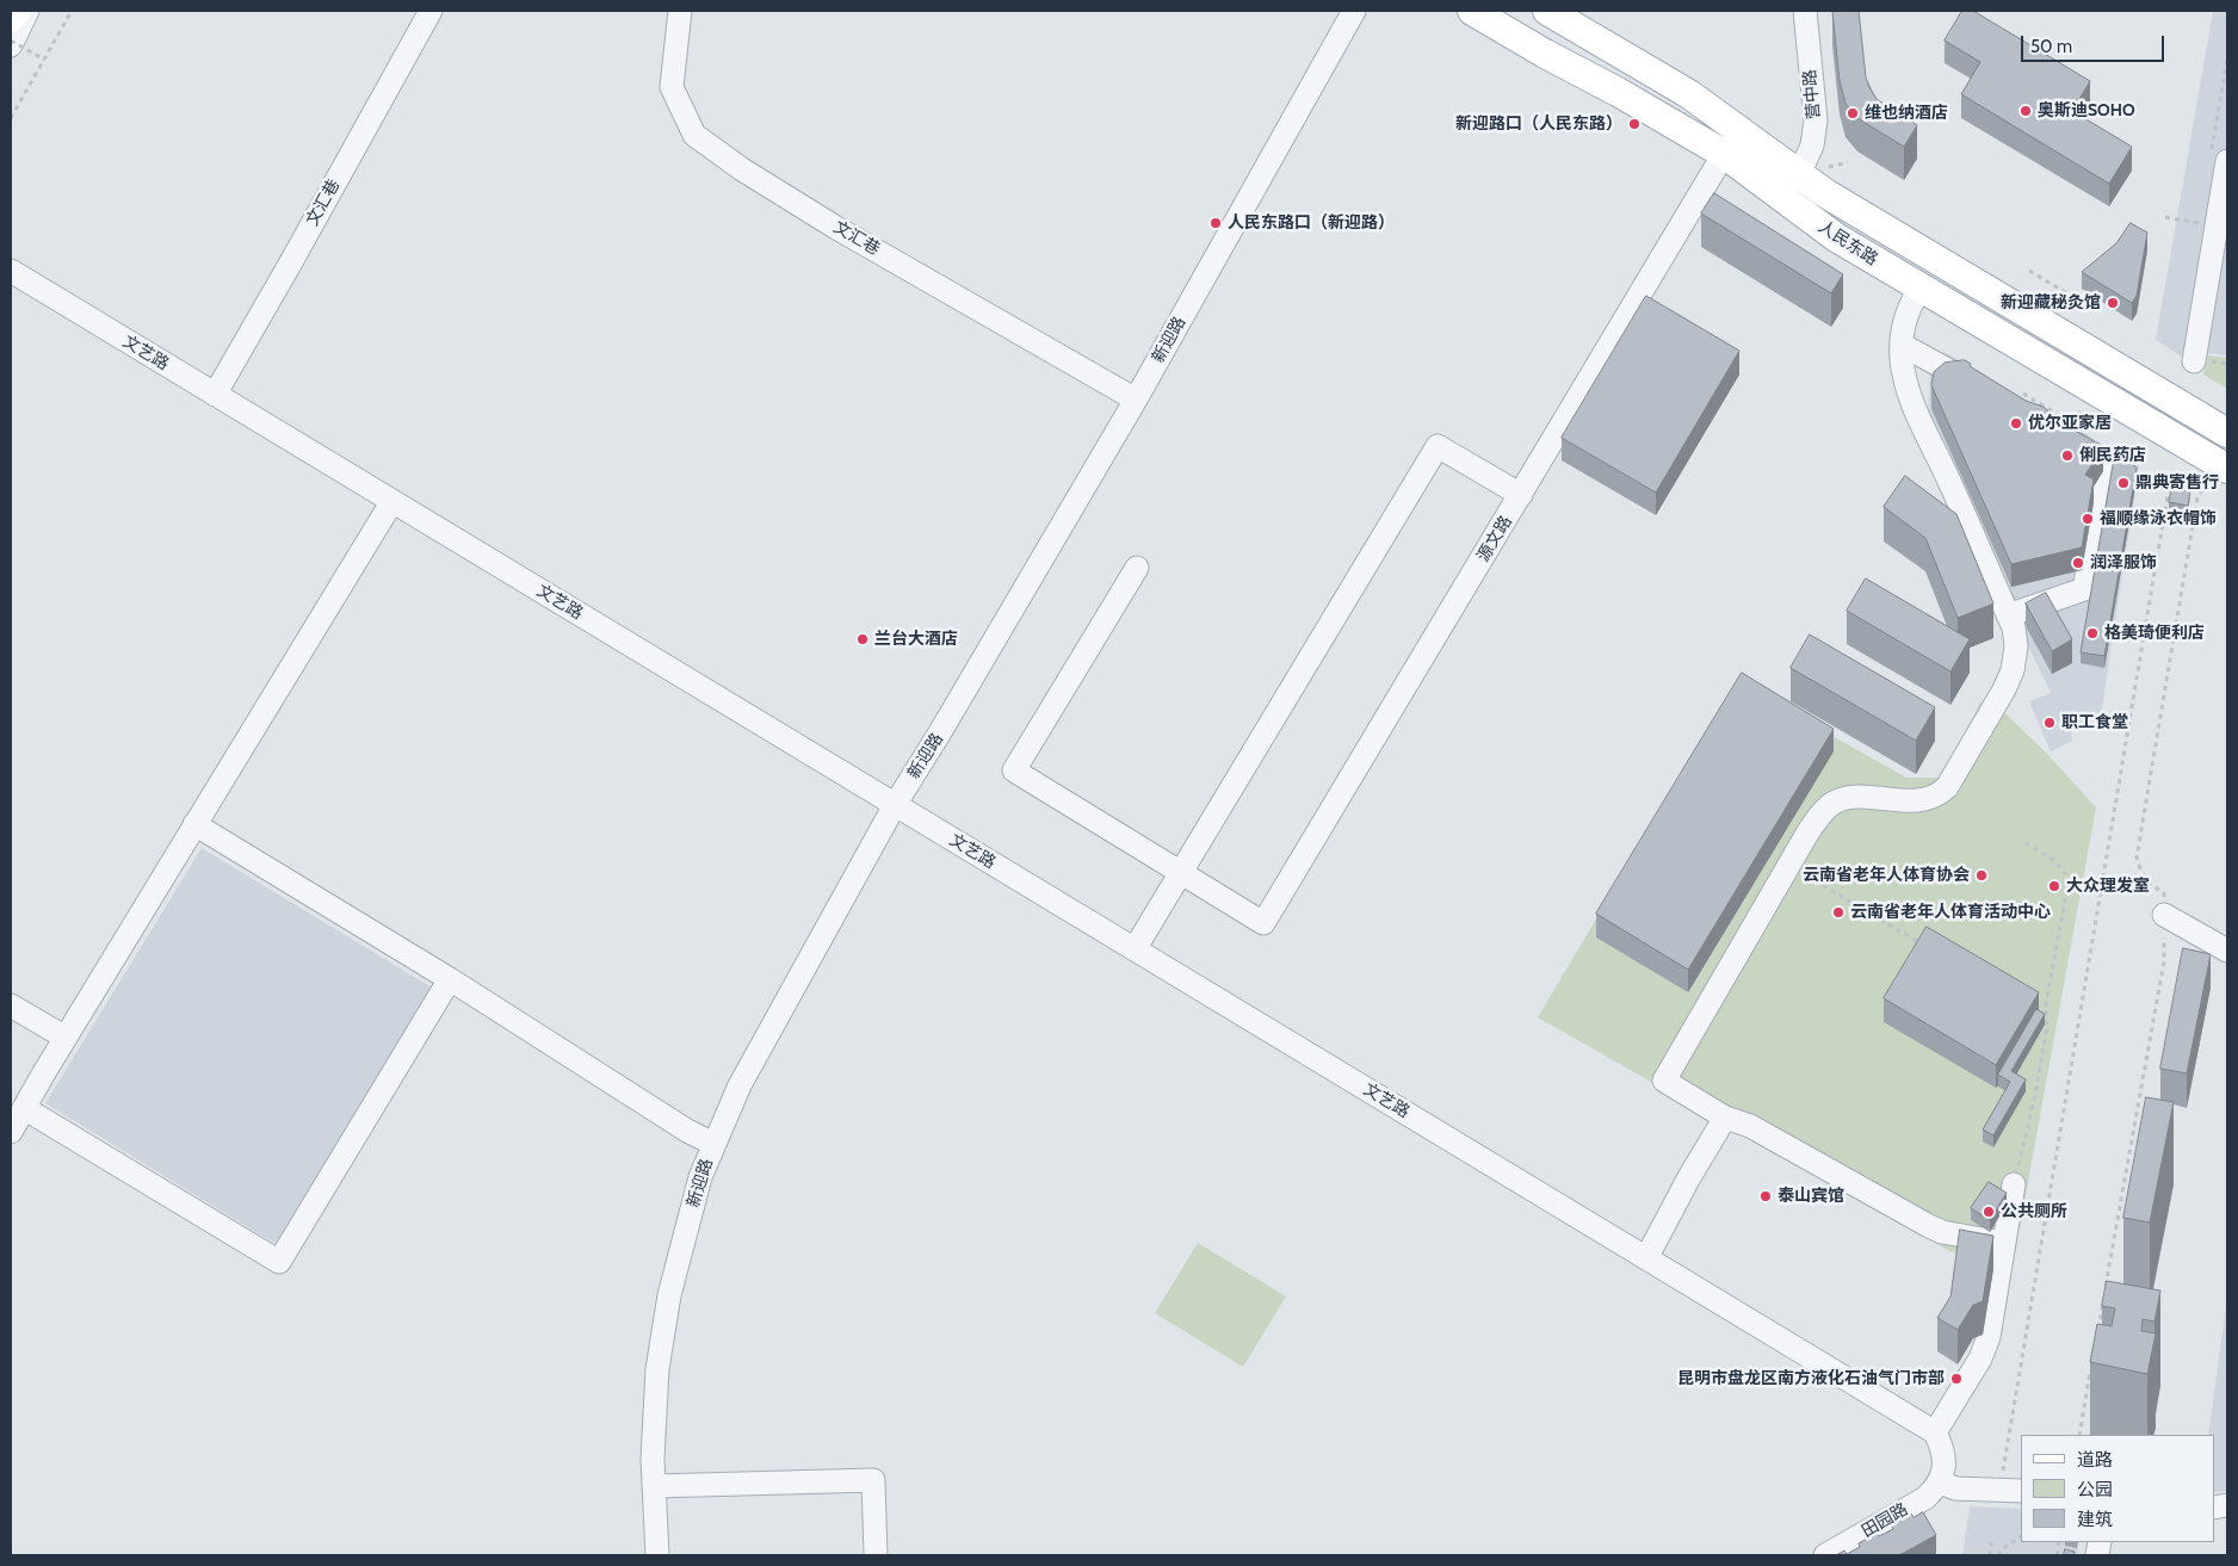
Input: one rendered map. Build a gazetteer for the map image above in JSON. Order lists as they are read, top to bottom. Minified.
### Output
{"streets":{"main road":["人民东路"],"street":["营中路","文汇巷","新迎路","文艺路","源文路","田园路"]},"crossings":[["营中路","人民东路"],["文汇巷","新迎路"],["文汇巷","文艺路"],["人民东路","源文路"],["新迎路","文艺路"]],"places":["奥斯迪SOHO","维也纳酒店","新迎路口（人民东路）","人民东路口（新迎路）","新迎藏秘灸馆","优尔亚家居","俐民药店","鼎典寄售行","福顺缘泳衣帽饰","润泽服饰","格美琦便利店","兰台大酒店","职工食堂","云南省老年人体育协会","大众理发室","云南省老年人体育活动中心","泰山宾馆","公共厕所","昆明市盘龙区南方液化石油气门市部"],"legend":["道路","公园","建筑"],"scale_bar":"50 m"}
